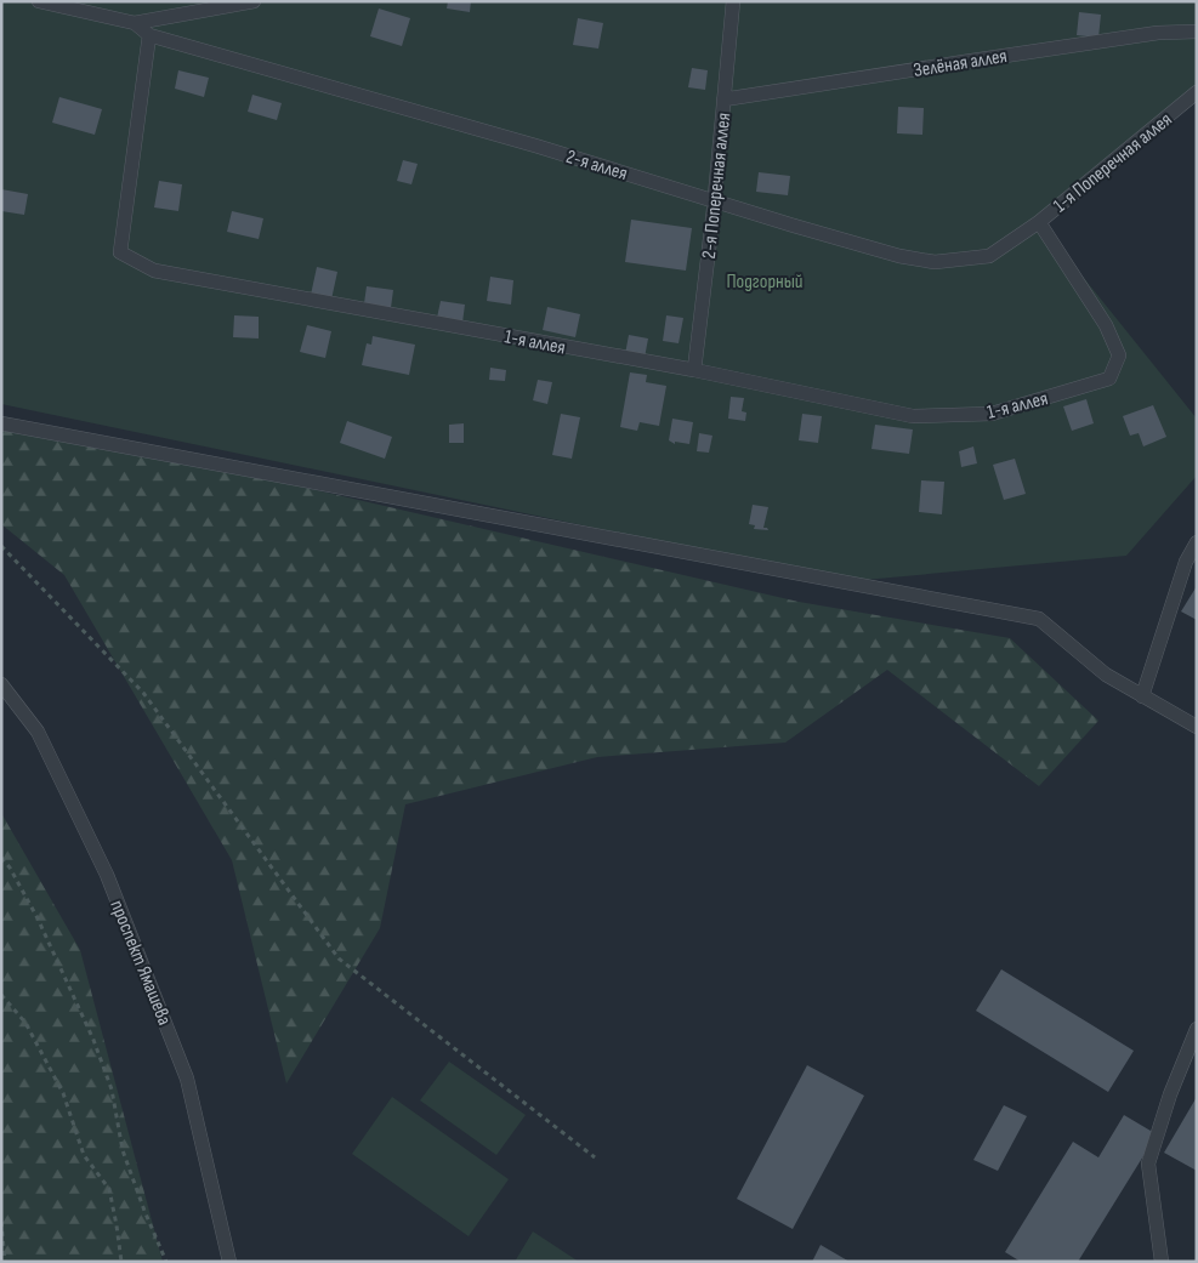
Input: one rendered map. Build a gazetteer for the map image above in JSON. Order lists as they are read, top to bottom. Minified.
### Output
{"streets":{"lane":["Зелёная аллея","1-я Поперечная аллея","2-я аллея","2-я Поперечная аллея","1-я аллея","проспект Ямашева"]},"crossings":[["Зелёная аллея","2-я Поперечная аллея"],["1-я Поперечная аллея","2-я аллея"],["1-я Поперечная аллея","1-я аллея"],["2-я аллея","2-я Поперечная аллея"],["2-я аллея","1-я аллея"],["2-я Поперечная аллея","1-я аллея"]],"parks":["Подгорный"]}
